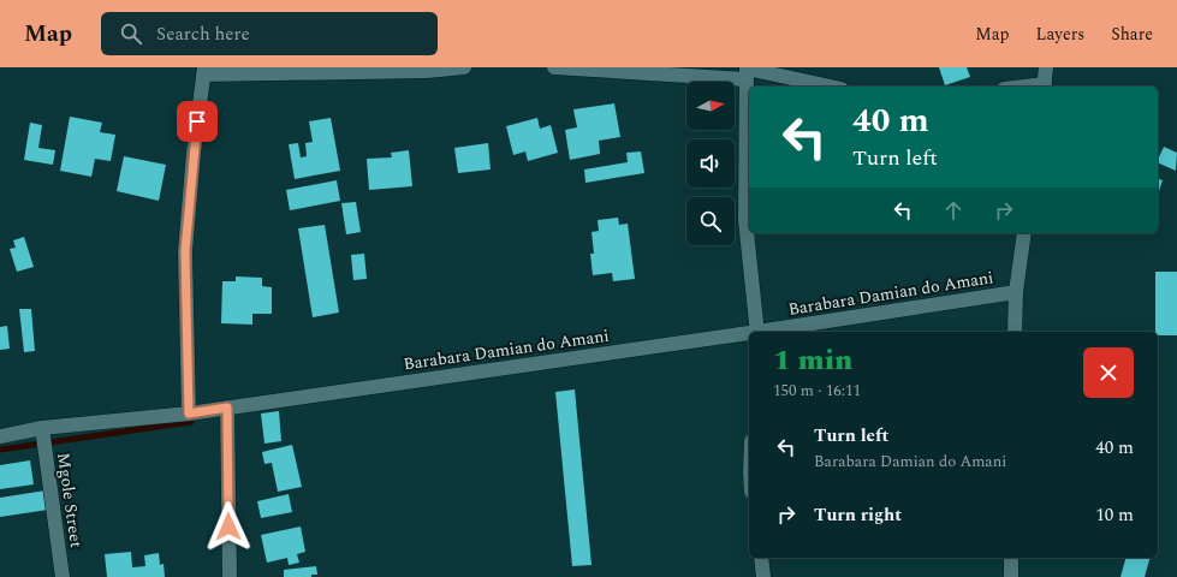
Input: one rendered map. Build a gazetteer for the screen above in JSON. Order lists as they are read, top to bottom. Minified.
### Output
{"streets":{"street":["Barabara Damian do Amani","Mgole Street"]},"crossings":[["Barabara Damian do Amani","Mgole Street"]],"north":"right","page":{"header":"Map","search":"Search here","nav":["Map","Layers","Share"],"turn":["40 m","Turn left"],"heading":["1 min","150 m · 16:11"],"list":[{"name":"Turn left","note":"Barabara Damian do Amani","value":"40 m"},{"name":"Turn right","value":"10 m"}]}}
